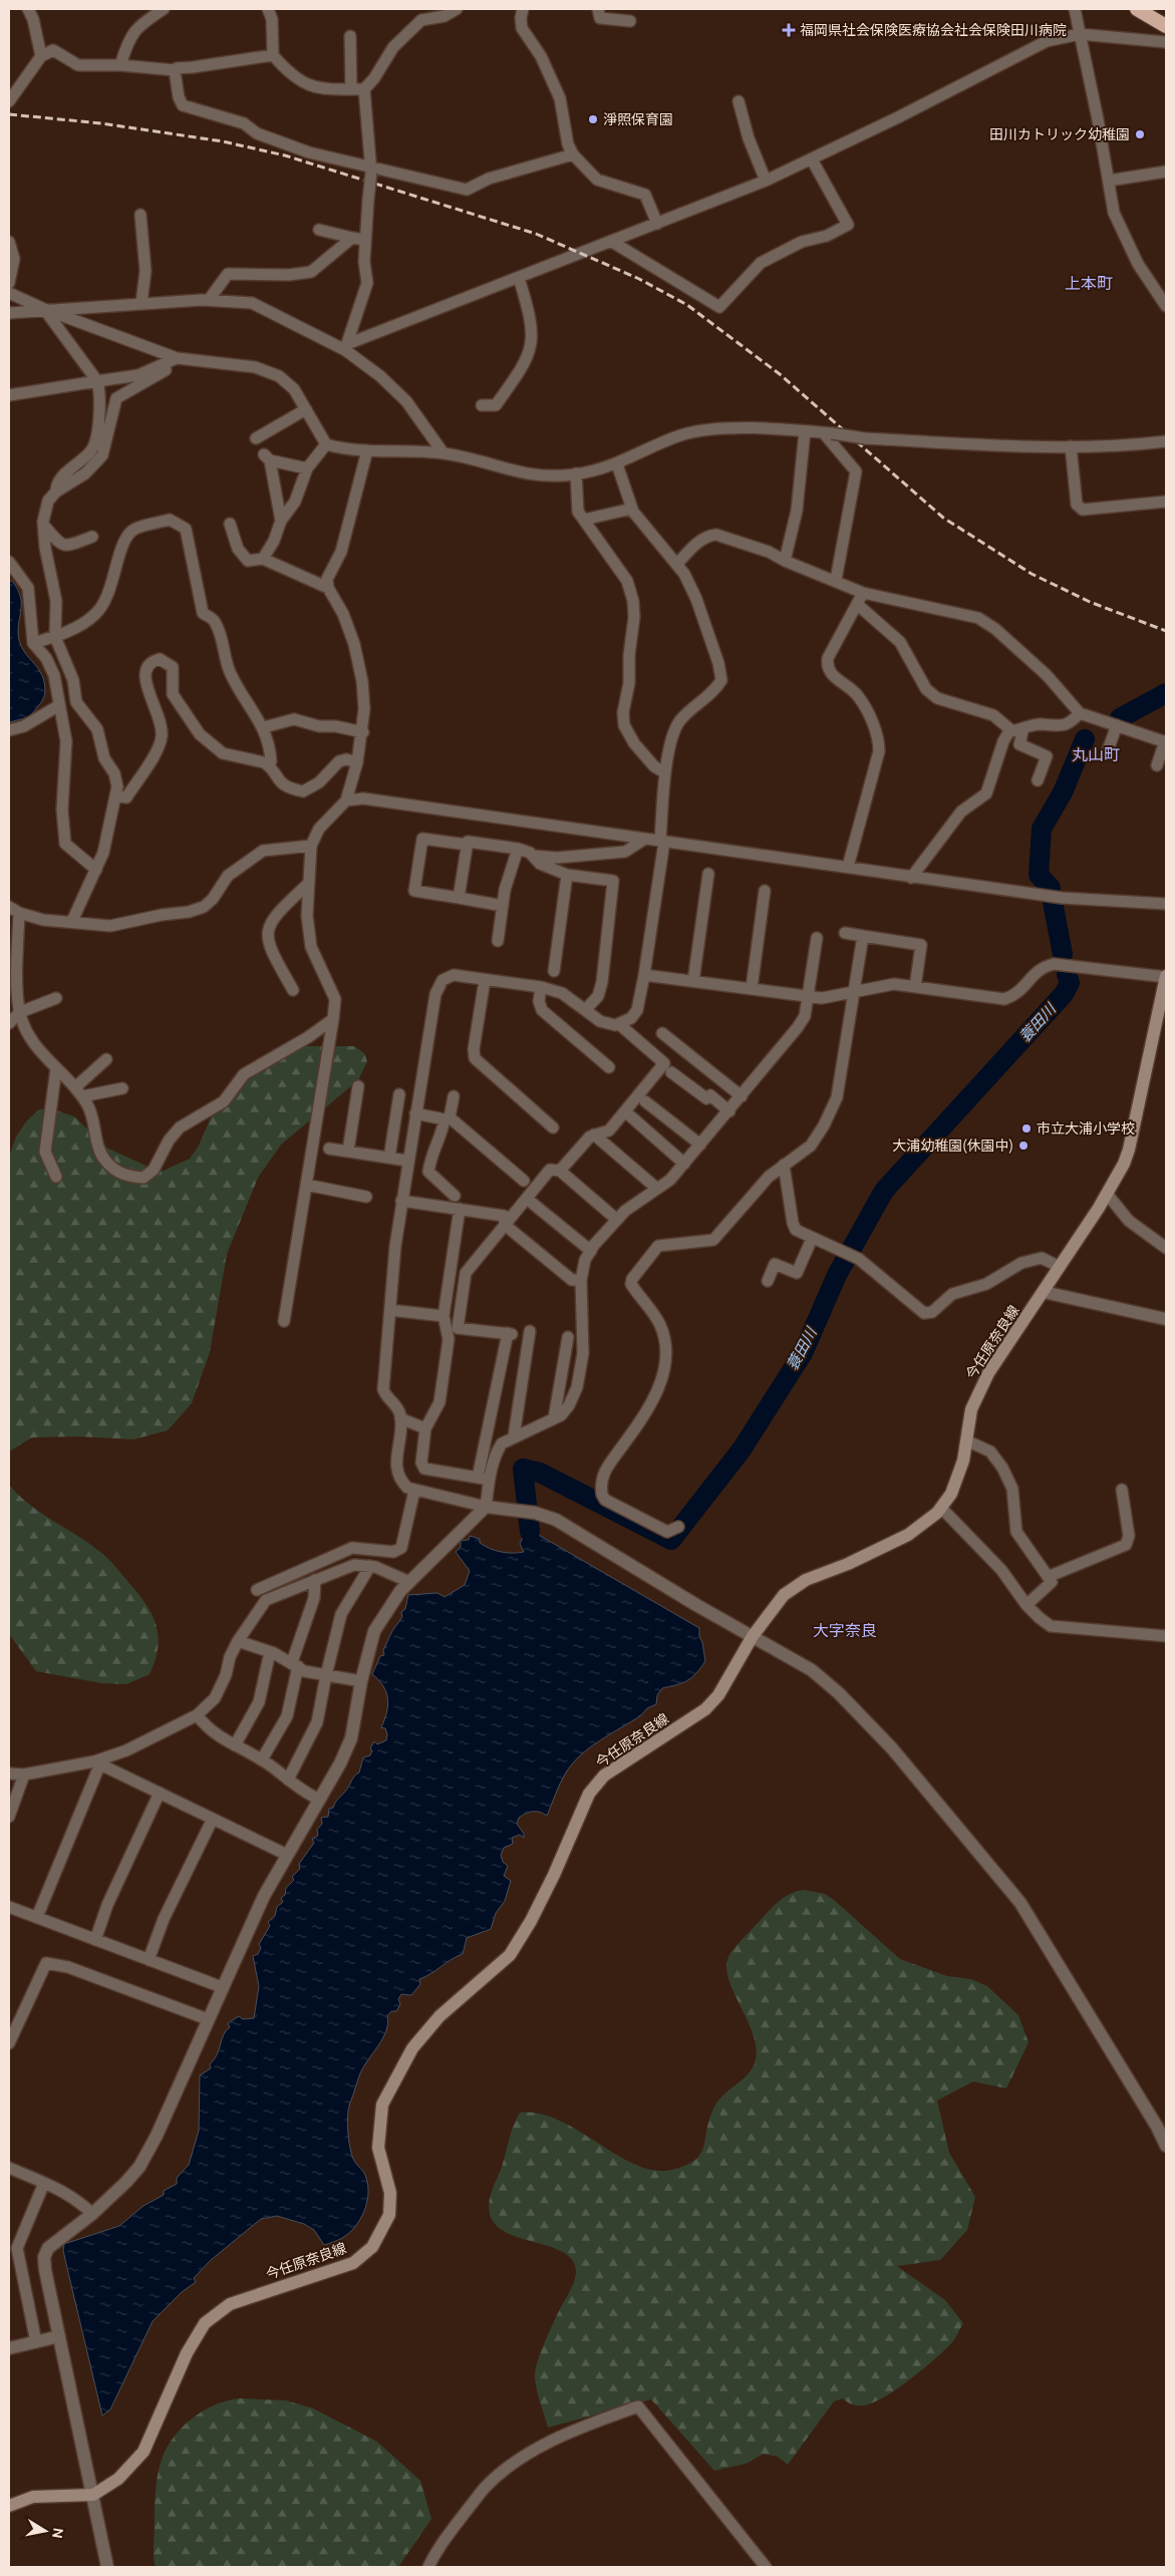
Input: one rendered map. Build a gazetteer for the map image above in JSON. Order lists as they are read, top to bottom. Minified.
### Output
{"streets":{"main road":["今任原奈良線"]},"districts":["上本町","丸山町","大字奈良"],"water":["蓑田川"],"places":{"health":["福岡県社会保険医療協会社会保険田川病院"],"other":["淨照保育園","田川カトリック幼稚園","市立大浦小学校","大浦幼稚園(休園中)"]},"north":"right"}
